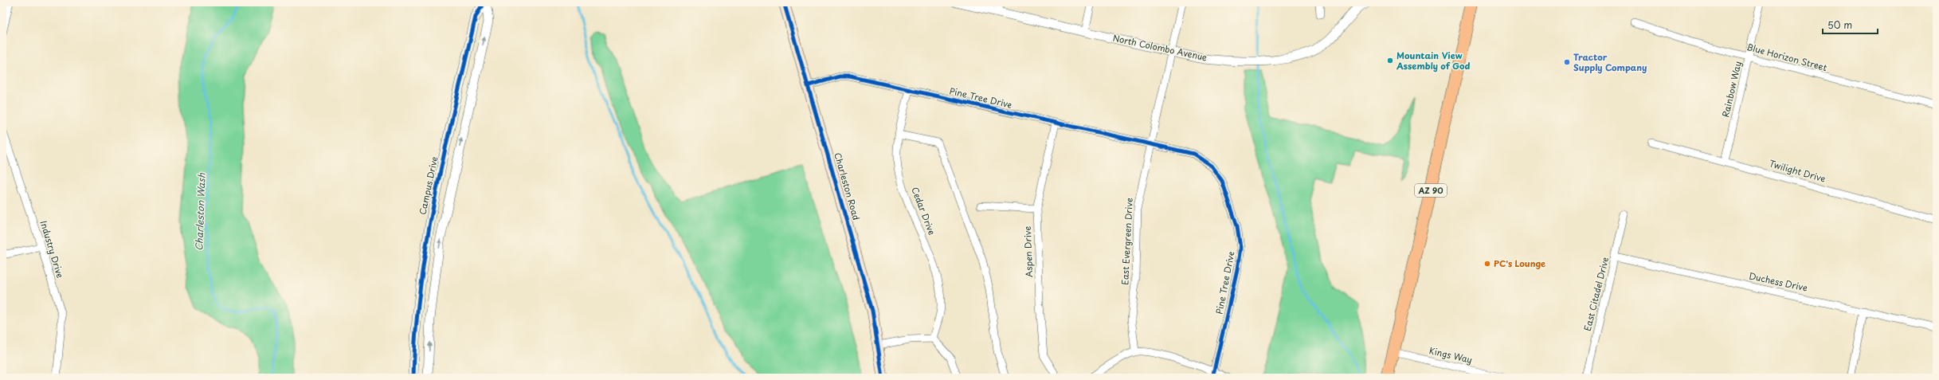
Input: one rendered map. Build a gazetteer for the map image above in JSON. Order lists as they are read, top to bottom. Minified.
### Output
{"streets":{"highway":["AZ 90"],"main road":["Charleston Road"],"street":["North Colombo Avenue","Blue Horizon Street","Rainbow Way","Pine Tree Drive","Twilight Drive","Campus Drive","Cedar Drive","East Evergreen Drive","Industry Drive","Aspen Drive","Duchess Drive","East Citadel Drive","Kings Way"]},"crossings":[["North Colombo Avenue","East Evergreen Drive"],["Blue Horizon Street","Rainbow Way"],["Rainbow Way","Twilight Drive"],["Pine Tree Drive","Charleston Road"],["Pine Tree Drive","Cedar Drive"],["Pine Tree Drive","East Evergreen Drive"],["Pine Tree Drive","Aspen Drive"],["AZ 90","Kings Way"],["Duchess Drive","East Citadel Drive"]],"water":["Charleston Wash"],"places":["Mountain View Assembly of God","Tractor Supply Company","PC's Lounge"],"scale_bar":"50 m"}
